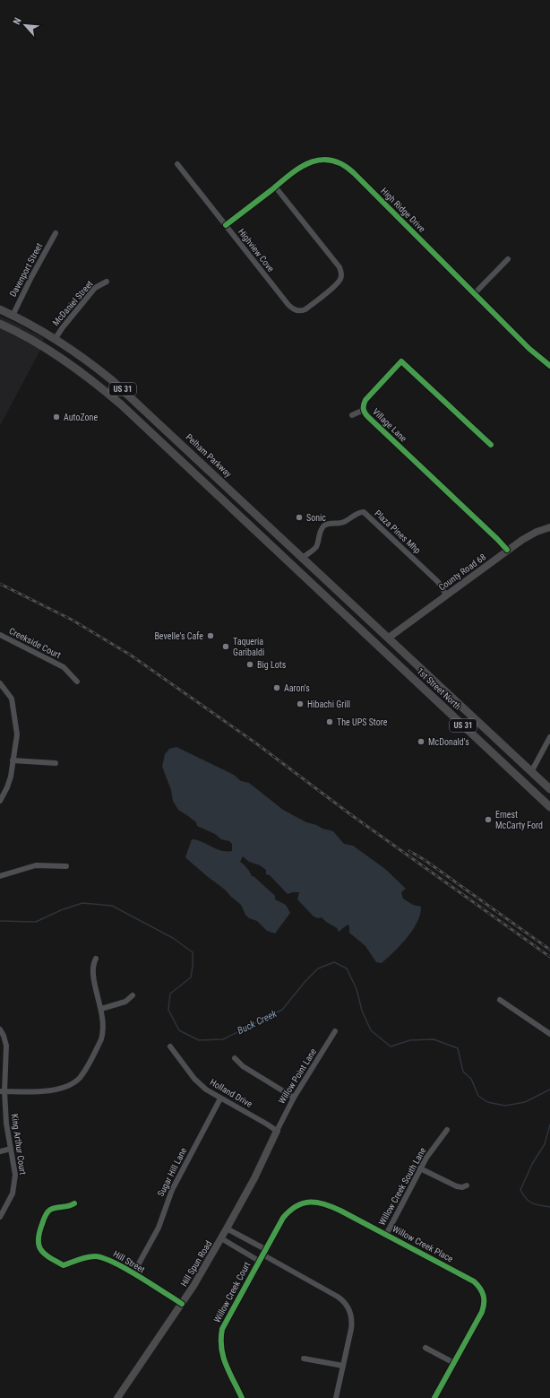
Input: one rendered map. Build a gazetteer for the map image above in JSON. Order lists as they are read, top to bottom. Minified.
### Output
{"streets":{"main road":["US 31","Pelham Parkway","1st Street North"],"street":["High Ridge Drive","Highview Cove","Davenport Street","McDaniel Street","Village Lane","Plaza Pines Mhp","County Road 68","Creekside Court","Willow Point Lane","Holland Drive","King Arthur Court","Sugar Hill Lane","Willow Creek South Lane","Willow Creek Place","Hill Street","Hill Spun Road","Willow Creek Court"]},"crossings":[["High Ridge Drive","Highview Cove"],["Davenport Street","Pelham Parkway"],["McDaniel Street","Pelham Parkway"],["US 31","1st Street North"],["Village Lane","County Road 68"],["Pelham Parkway","Plaza Pines Mhp"],["Pelham Parkway","County Road 68"],["Pelham Parkway","1st Street North"],["Plaza Pines Mhp","County Road 68"],["County Road 68","1st Street North"],["Willow Point Lane","Holland Drive"],["Willow Point Lane","Hill Spun Road"],["Holland Drive","Sugar Hill Lane"],["Holland Drive","Hill Spun Road"],["Sugar Hill Lane","Hill Street"],["Willow Creek South Lane","Willow Creek Place"],["Willow Creek Place","Willow Creek Court"],["Hill Street","Hill Spun Road"]],"water":["Buck Creek"],"places":["AutoZone","Sonic","Bevelle's Cafe","Taqueria Garibaldi","Big Lots","Aaron's","Hibachi Grill","The UPS Store","McDonald's","Ernest McCarty Ford"],"north":"top left"}
